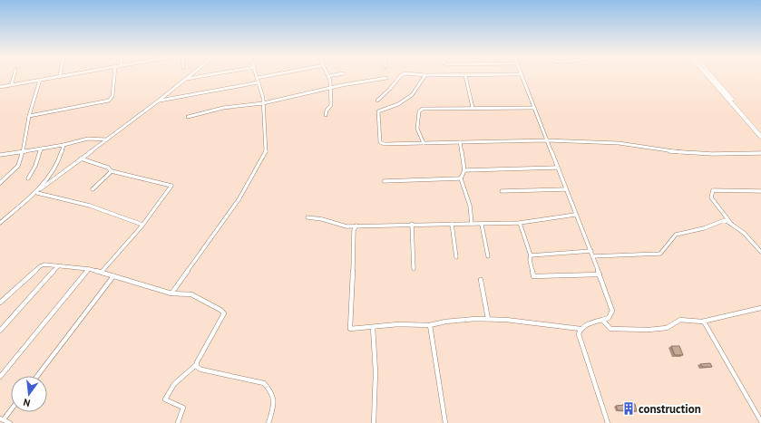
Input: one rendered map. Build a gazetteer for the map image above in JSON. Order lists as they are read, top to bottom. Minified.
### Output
{"places":{"building":["construction"]},"north":"bottom"}
